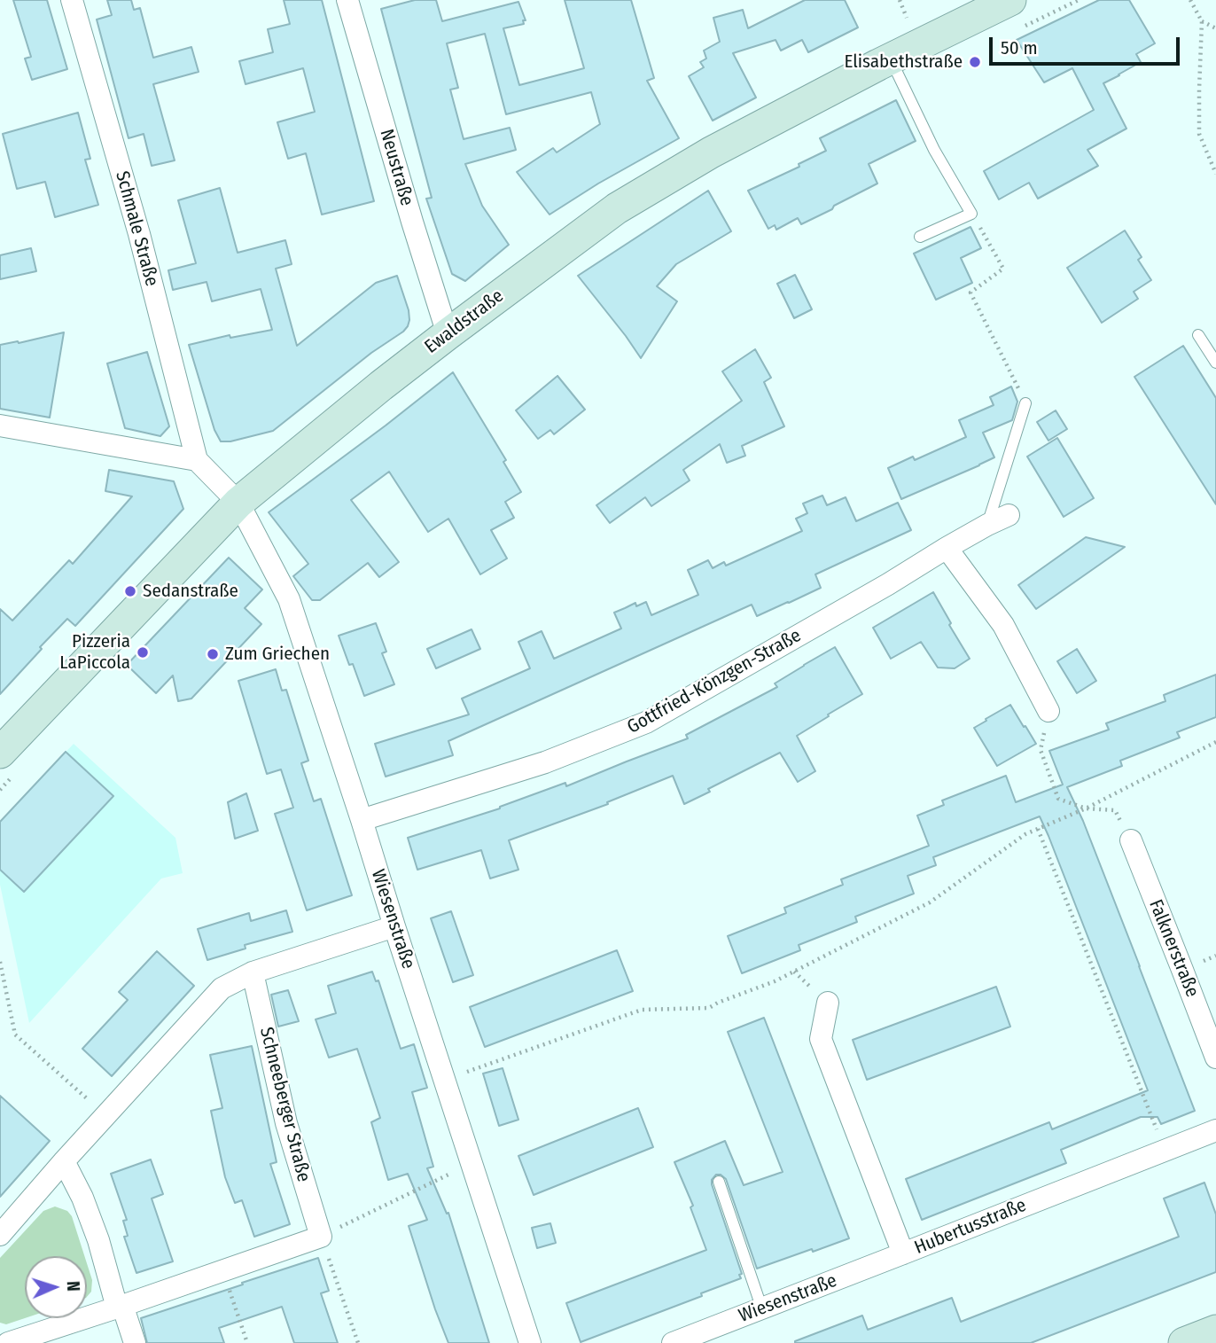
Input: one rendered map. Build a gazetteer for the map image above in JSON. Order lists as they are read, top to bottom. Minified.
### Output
{"streets":{"main road":["Ewaldstraße"],"street":["Neustraße","Schmale Straße","Gottfried-Könzgen-Straße","Wiesenstraße","Falknerstraße","Schneeberger Straße","Hubertusstraße"]},"crossings":[["Neustraße","Ewaldstraße"],["Ewaldstraße","Wiesenstraße"],["Gottfried-Könzgen-Straße","Wiesenstraße"],["Wiesenstraße","Hubertusstraße"]],"places":["Elisabethstraße","Sedanstraße","Pizzeria LaPiccola","Zum Griechen"],"scale_bar":"50 m","north":"right"}
